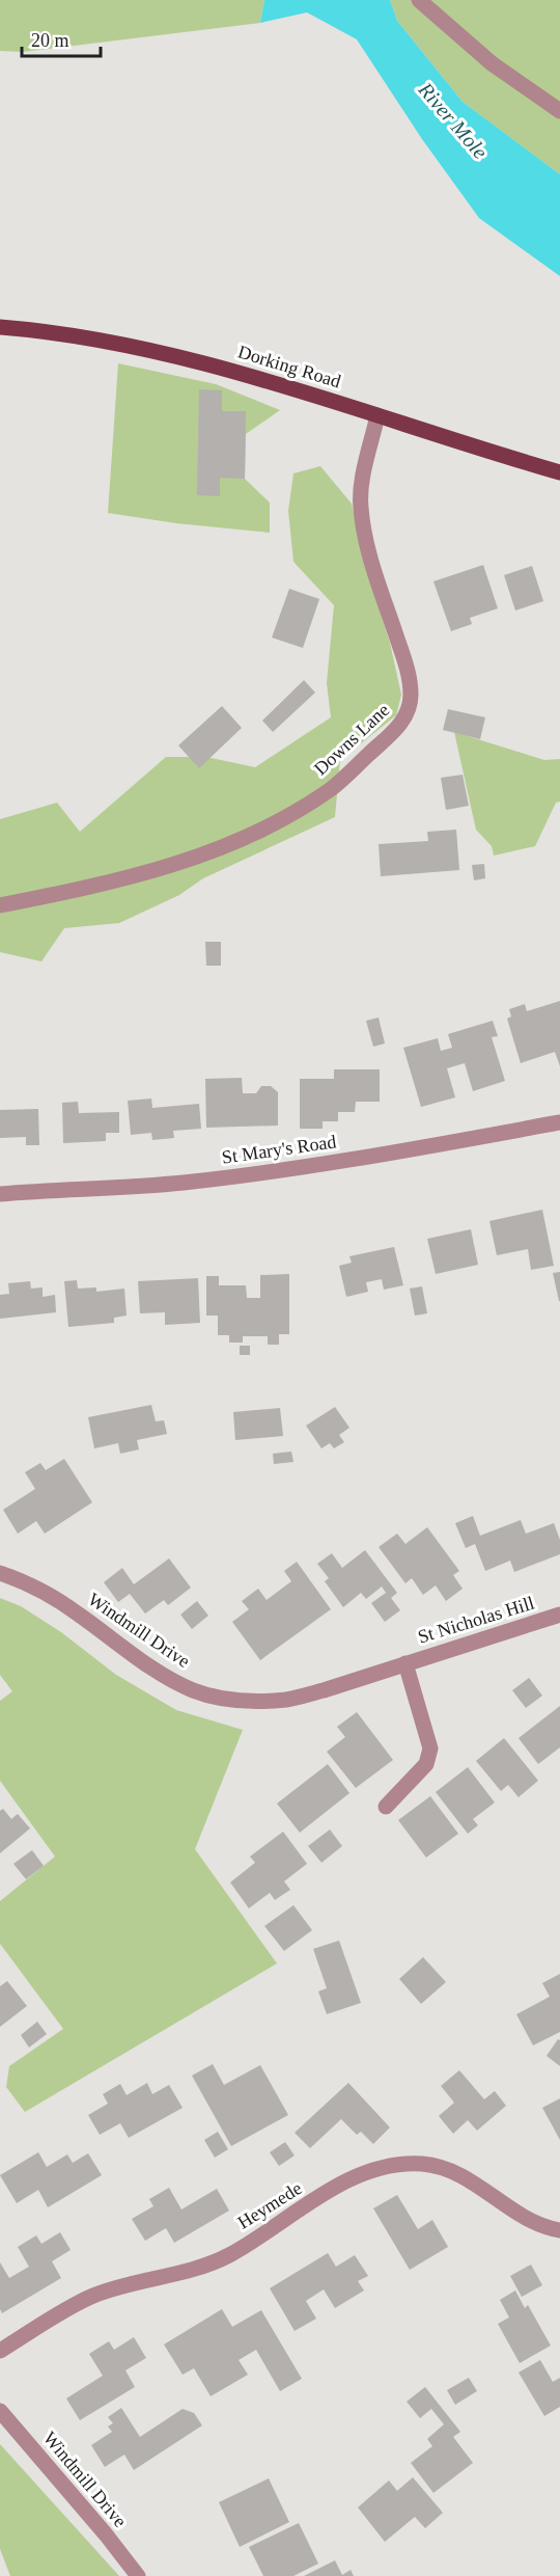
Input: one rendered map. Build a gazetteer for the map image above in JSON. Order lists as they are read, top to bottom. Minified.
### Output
{"streets":{"main road":["Dorking Road"],"street":["Downs Lane","St Mary's Road","St Nicholas Hill","Windmill Drive","Heymede"]},"crossings":[["Dorking Road","Downs Lane"],["St Nicholas Hill","Windmill Drive"]],"water":["River Mole"],"scale_bar":"20 m"}
